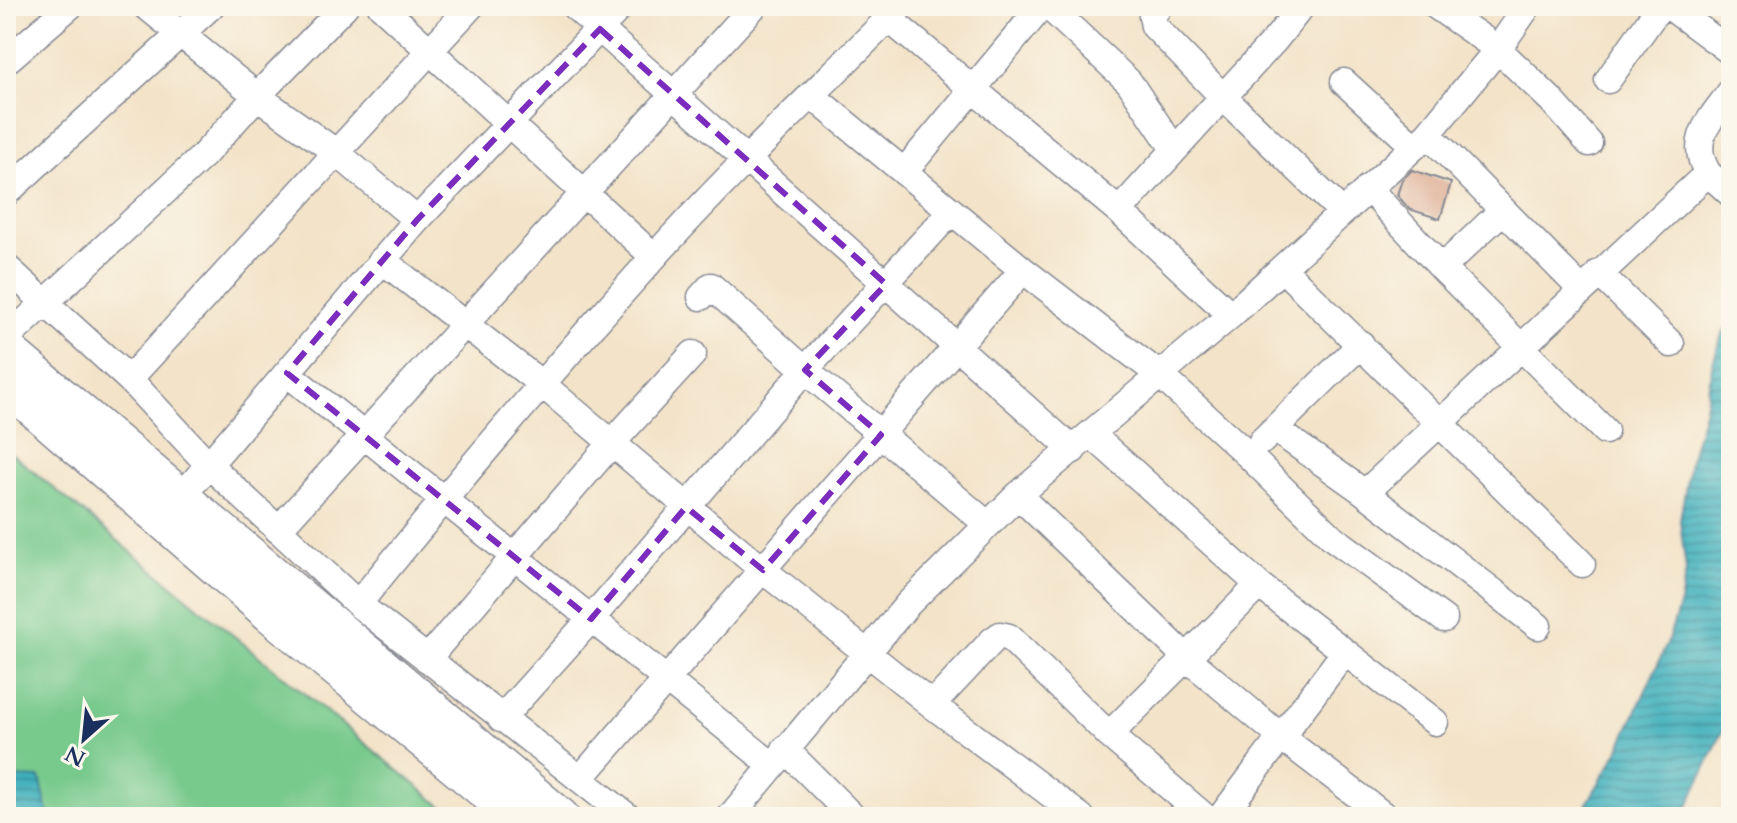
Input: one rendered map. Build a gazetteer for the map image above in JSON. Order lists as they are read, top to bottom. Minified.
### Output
{"north":"bottom left"}
